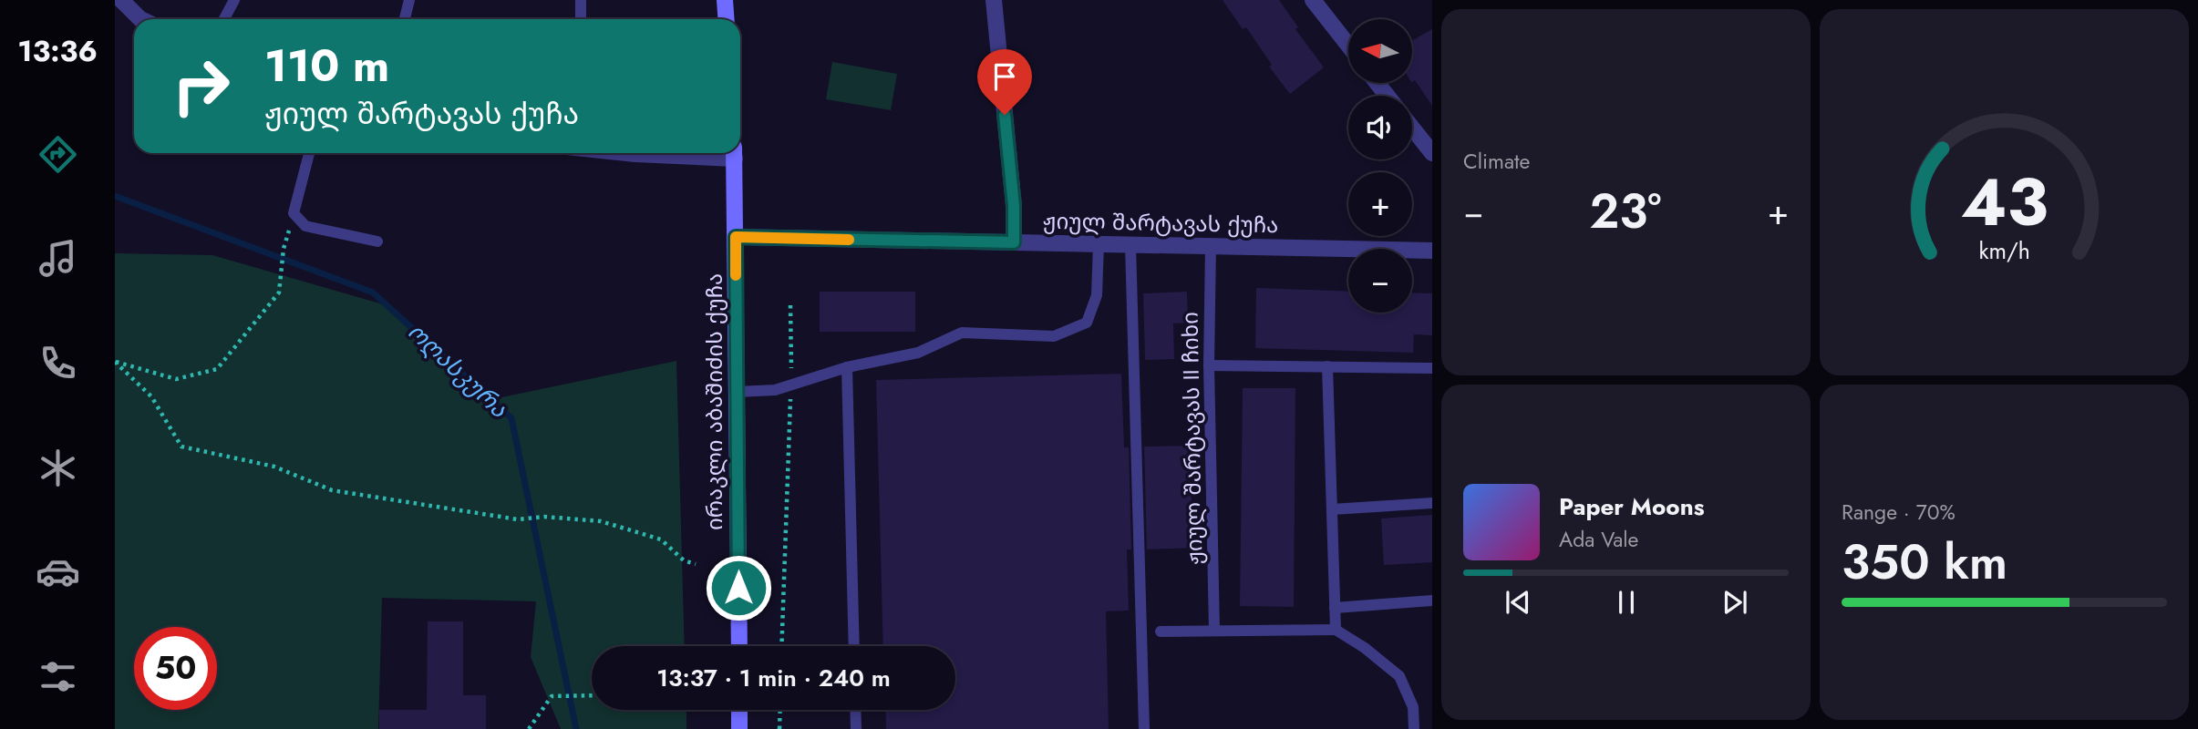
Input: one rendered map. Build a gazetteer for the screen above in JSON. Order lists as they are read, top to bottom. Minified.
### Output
{"streets":{"main road":["ირაკლი აბაშიძის ქუჩა"],"street":["ჟიულ შარტავას ქუჩა"],"lane":["ჟიულ შარტავას II ჩიხი"]},"crossings":[["ჟიულ შარტავას ქუჩა","ირაკლი აბაშიძის ქუჩა"],["ჟიულ შარტავას ქუჩა","ჟიულ შარტავას II ჩიხი"]],"water":["ოღასკურა"],"north":"left","page":{"tabs":"13:36","tile":["Climate",["Range · 70%","350 km"]],"map_buttons":["+","−"],"turn":["110 m","ჟიულ შარტავას ქუჩა"],"heat":["−","23°","+"],"song":["Paper Moons","Ada Vale"],"limit":"50","trip":"13:37 · 1 min · 240 m","gauge":["43","km/h"]}}
